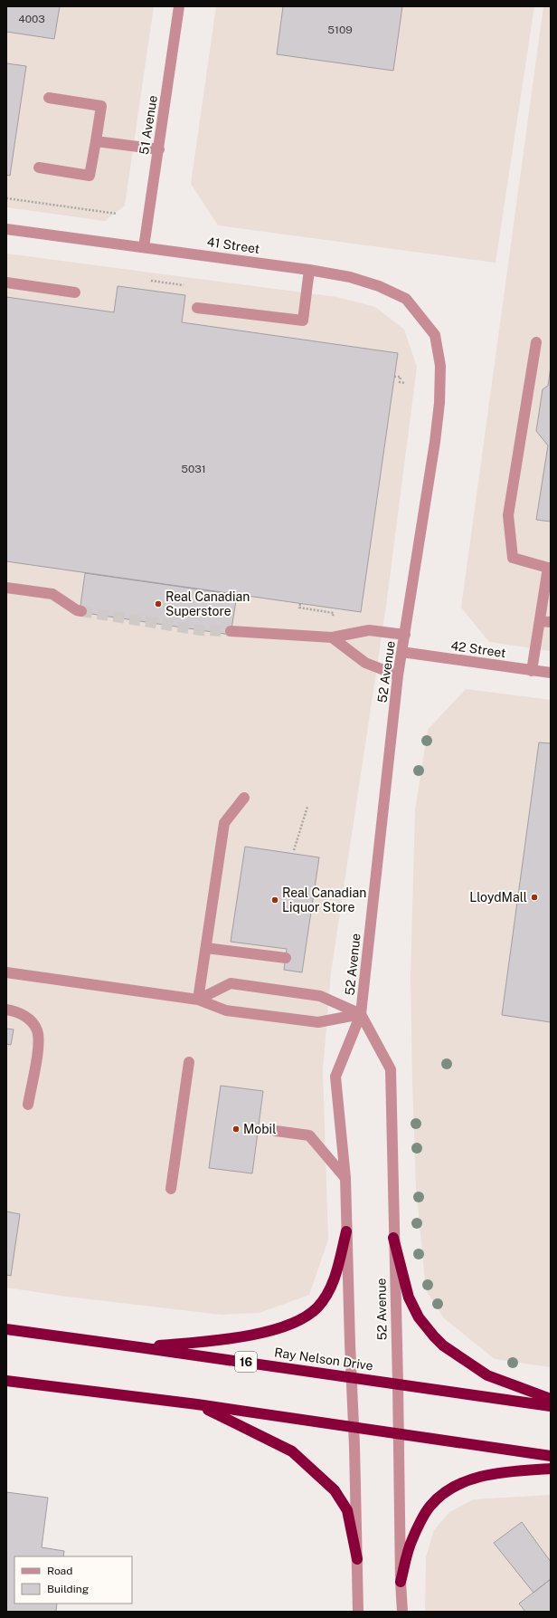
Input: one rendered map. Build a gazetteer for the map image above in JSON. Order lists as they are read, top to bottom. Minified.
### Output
{"streets":{"highway":["Ray Nelson Drive","16"],"street":["51 Avenue","41 Street","42 Street","52 Avenue"]},"crossings":[["51 Avenue","41 Street"],["41 Street","52 Avenue"],["42 Street","52 Avenue"],["52 Avenue","Ray Nelson Drive"]],"places":["Real Canadian Superstore","LloydMall","Real Canadian Liquor Store","Mobil"],"house_numbers":["4003","5109","5031"],"legend":["Road","Building"]}
